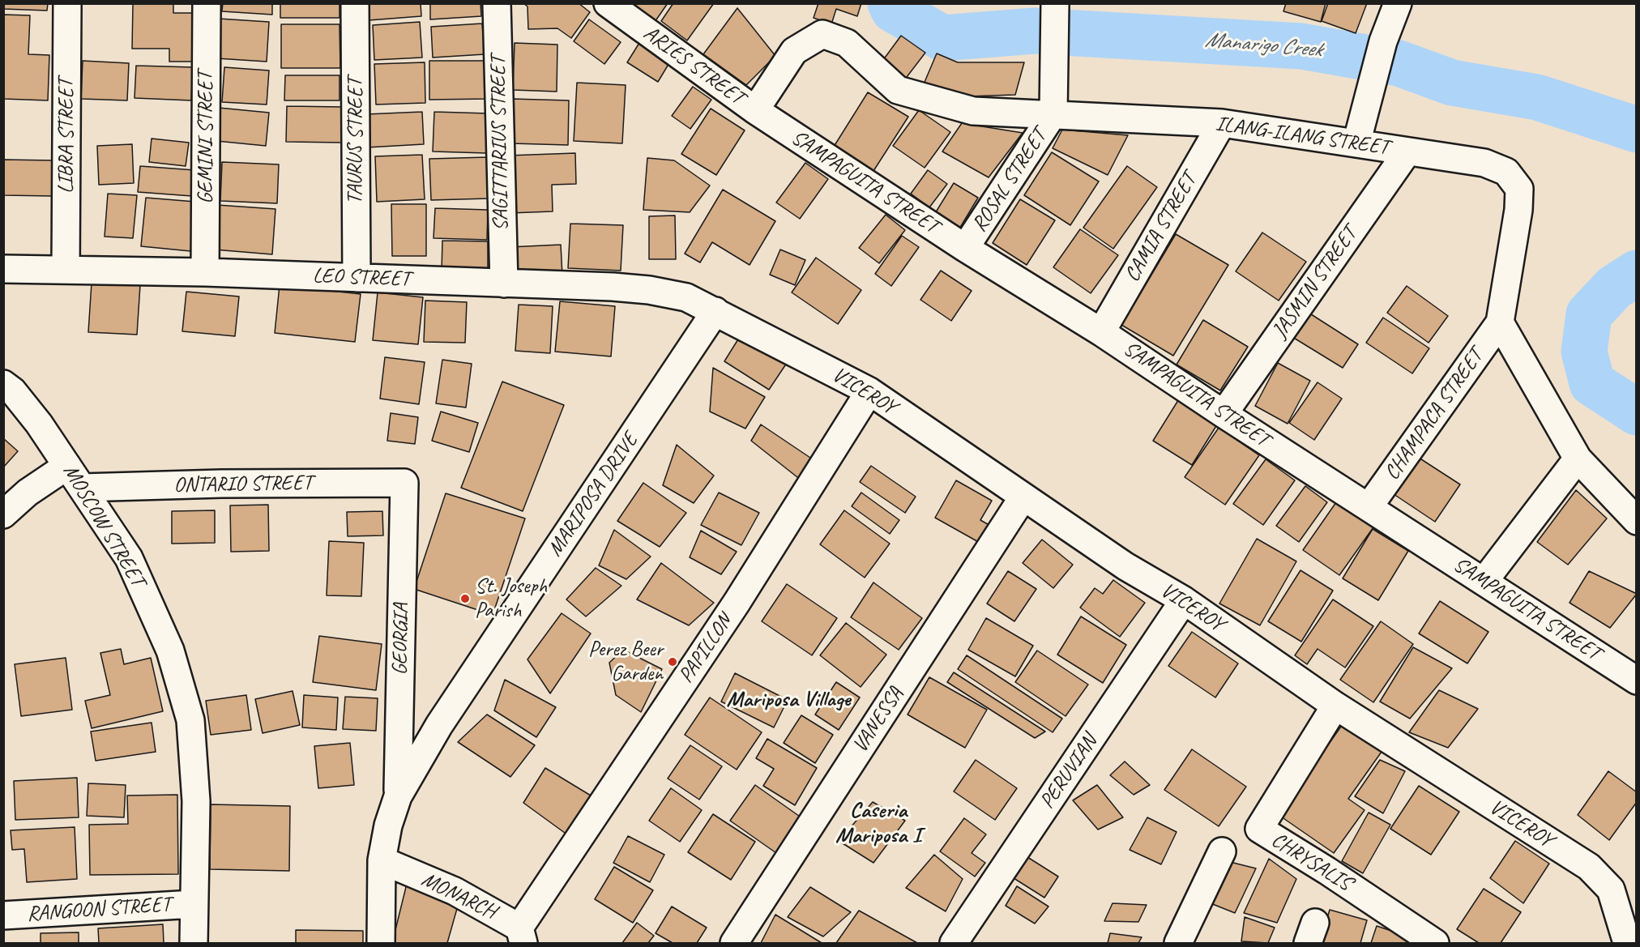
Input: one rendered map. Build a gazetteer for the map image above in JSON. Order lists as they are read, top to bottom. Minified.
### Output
{"streets":{"street":["ARIES STREET","LIBRA STREET","ILANG-ILANG STREET","GEMINI STREET","TAURUS STREET","SAGITTARIUS STREET","ROSAL STREET","SAMPAGUITA STREET","CAMIA STREET","LEO STREET","JASMIN STREET","VICEROY","CHAMPACA STREET","ONTARIO STREET","MARIPOSA DRIVE","MOSCOW STREET","GEORGIA","PAPILLON","VANESSA","PERUVIAN","CHRYSALIS","MONARCH","RANGOON STREET"]},"crossings":[["ARIES STREET","ILANG-ILANG STREET"],["ARIES STREET","SAMPAGUITA STREET"],["LIBRA STREET","LEO STREET"],["ILANG-ILANG STREET","ROSAL STREET"],["ILANG-ILANG STREET","SAMPAGUITA STREET"],["ILANG-ILANG STREET","CAMIA STREET"],["ILANG-ILANG STREET","JASMIN STREET"],["ILANG-ILANG STREET","CHAMPACA STREET"],["GEMINI STREET","LEO STREET"],["TAURUS STREET","LEO STREET"],["SAGITTARIUS STREET","LEO STREET"],["ROSAL STREET","SAMPAGUITA STREET"],["SAMPAGUITA STREET","CAMIA STREET"],["SAMPAGUITA STREET","JASMIN STREET"],["SAMPAGUITA STREET","CHAMPACA STREET"],["LEO STREET","VICEROY"],["LEO STREET","MARIPOSA DRIVE"],["VICEROY","MARIPOSA DRIVE"],["VICEROY","PAPILLON"],["VICEROY","VANESSA"],["VICEROY","PERUVIAN"],["VICEROY","CHRYSALIS"],["ONTARIO STREET","MOSCOW STREET"],["ONTARIO STREET","GEORGIA"],["MARIPOSA DRIVE","GEORGIA"],["MARIPOSA DRIVE","MONARCH"],["MOSCOW STREET","RANGOON STREET"],["PAPILLON","MONARCH"]],"districts":["Mariposa Village","Caseria Mariposa I"],"water":["Manarigo Creek"],"places":["St. Joseph Parish","Perez Beer Garden"]}
